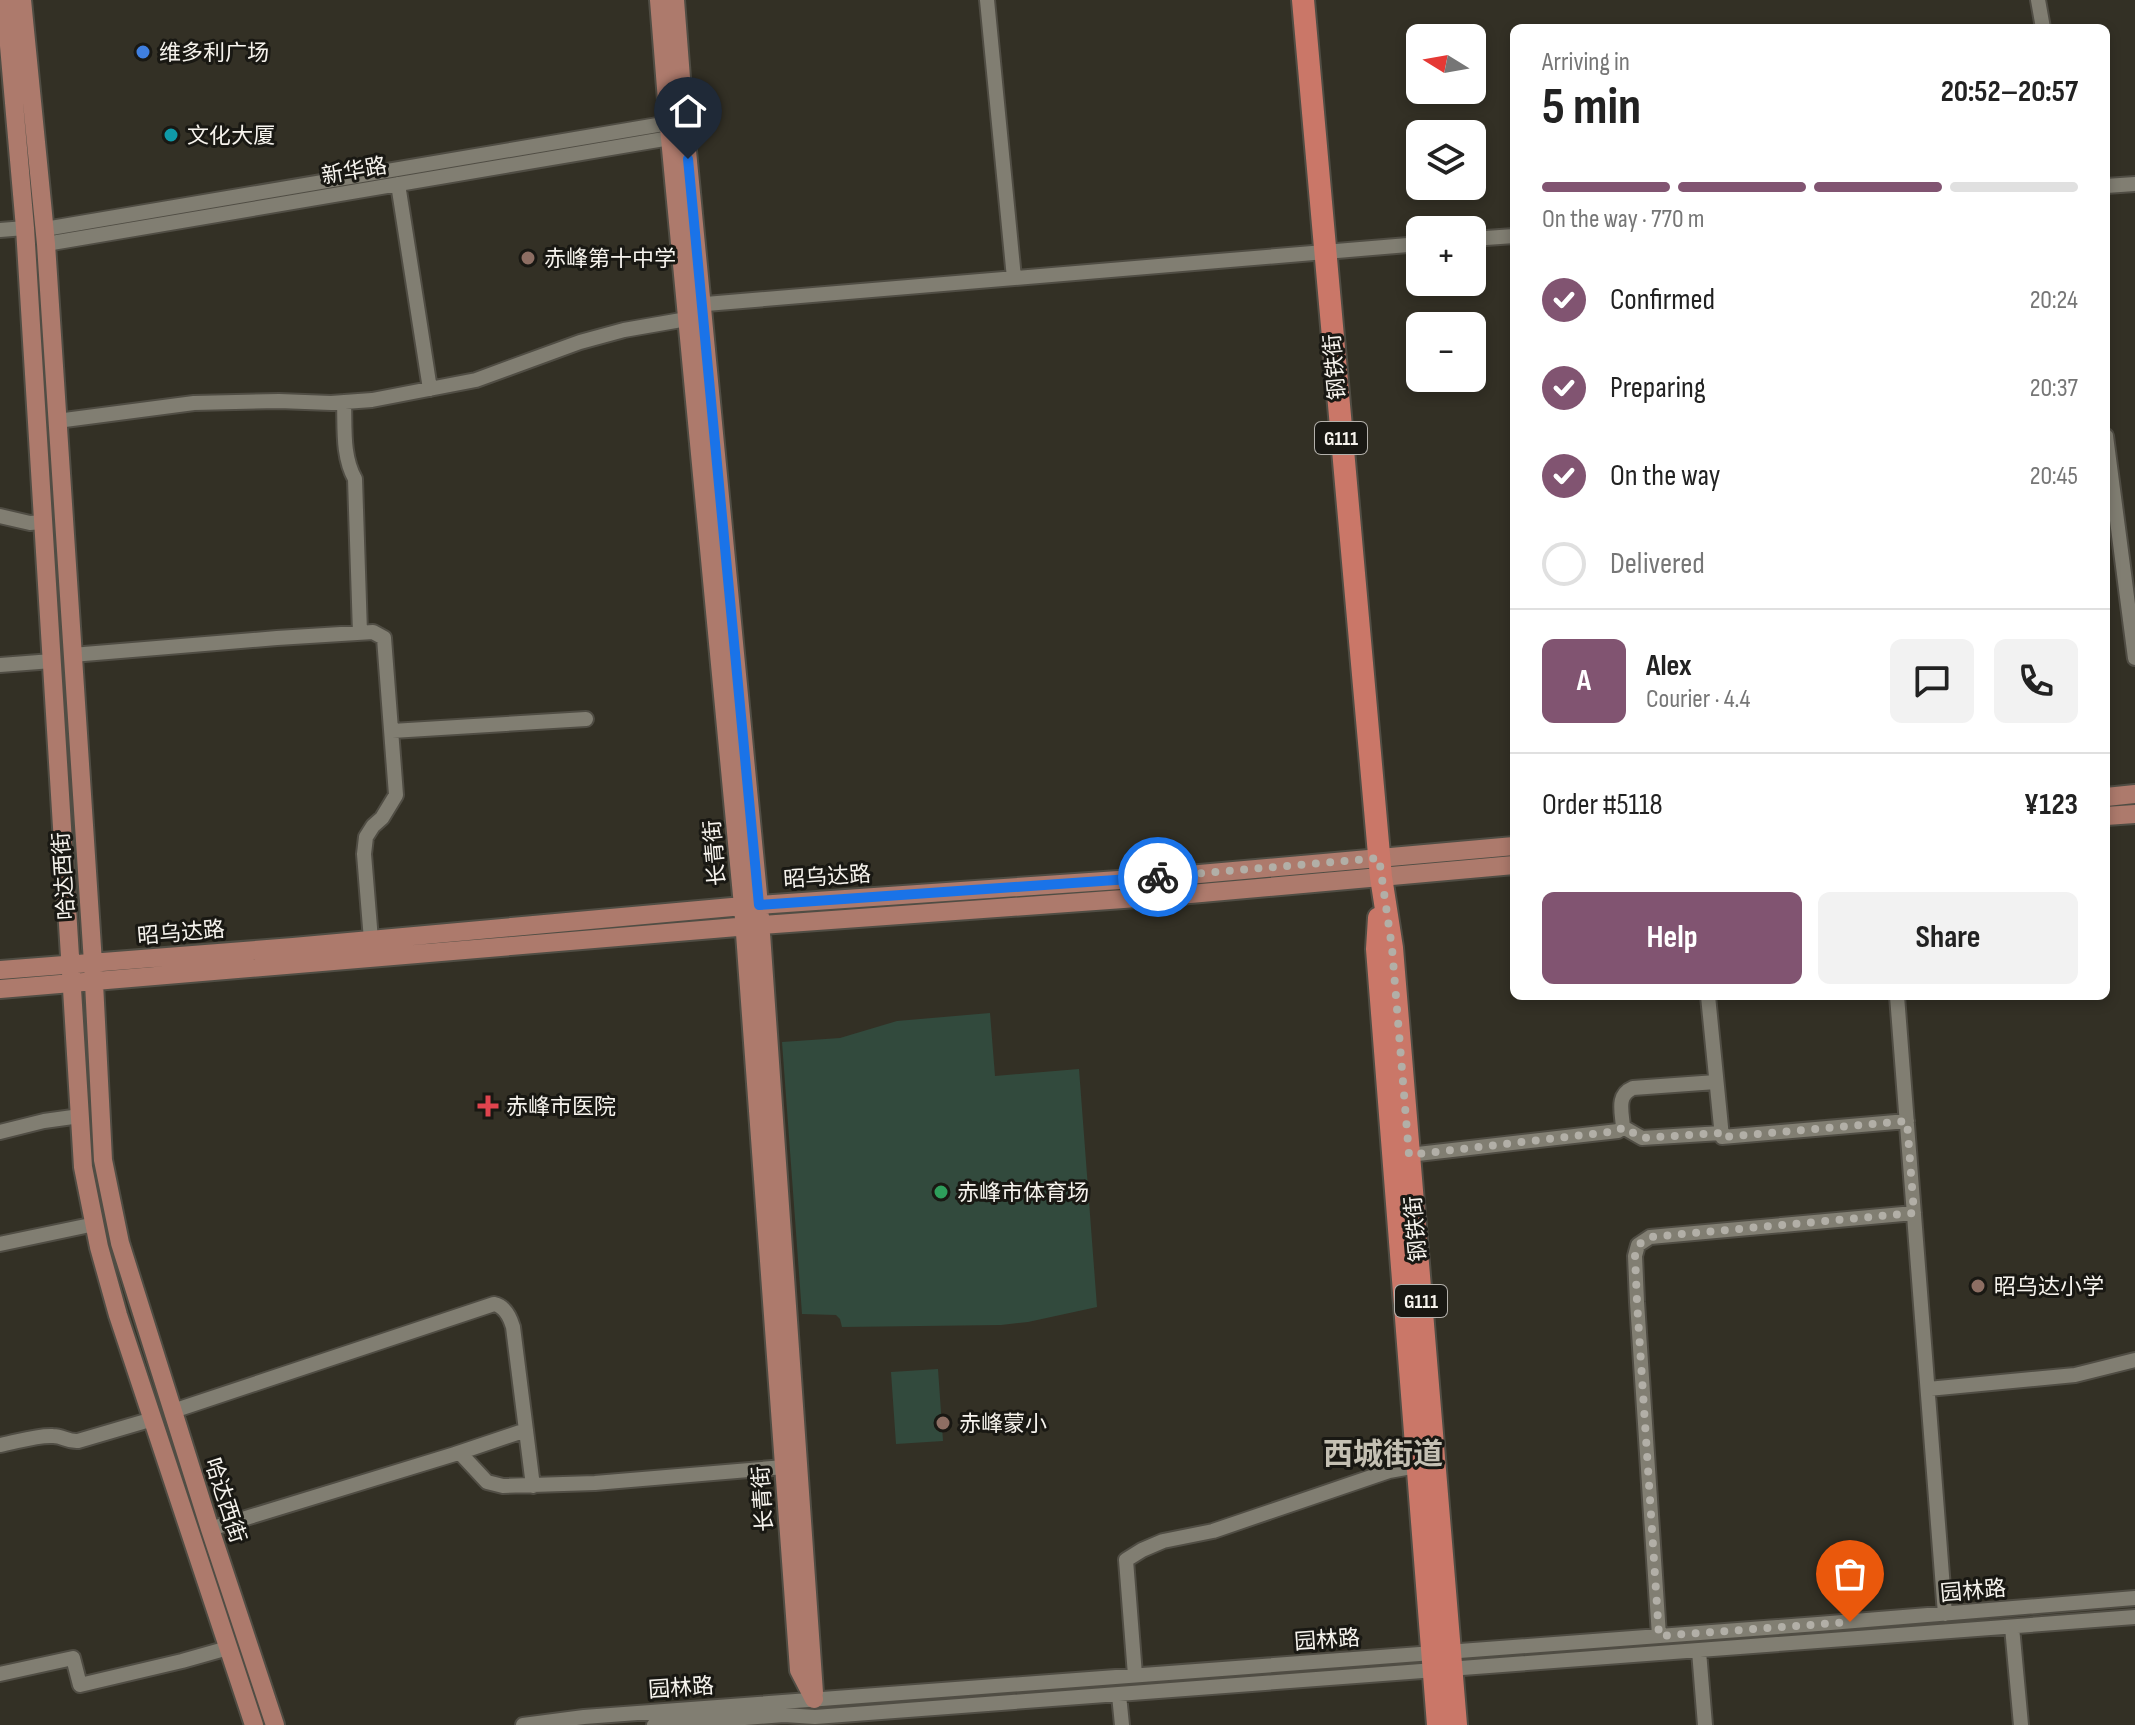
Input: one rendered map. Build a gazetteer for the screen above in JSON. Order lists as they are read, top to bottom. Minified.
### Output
{"streets":{"highway":["钢铁街","G111"],"main road":["长青街","哈达西街","昭乌达路"],"street":["新华路","园林路"]},"crossings":[["新华路","长青街"],["新华路","哈达西街"],["钢铁街","昭乌达路"],["钢铁街","园林路"],["长青街","昭乌达路"],["长青街","园林路"],["哈达西街","昭乌达路"]],"districts":["西城街道"],"places":{"other":["维多利广场","文化大厦","赤峰第十中学","赤峰市体育场","昭乌达小学","赤峰蒙小"],"health":["赤峰市医院"]},"north":"left","page":{"map_buttons":["+","−"],"heading":["5 min","Arriving in","20:52–20:57"],"panel":["Alex","Courier · 4.4","Order #5118","¥123"],"bar":"On the way · 770 m","list":[["Confirmed","20:24"],["Preparing","20:37"],["On the way","20:45"],"Delivered"],"round":"A","buttons":["Help","Share"]}}
